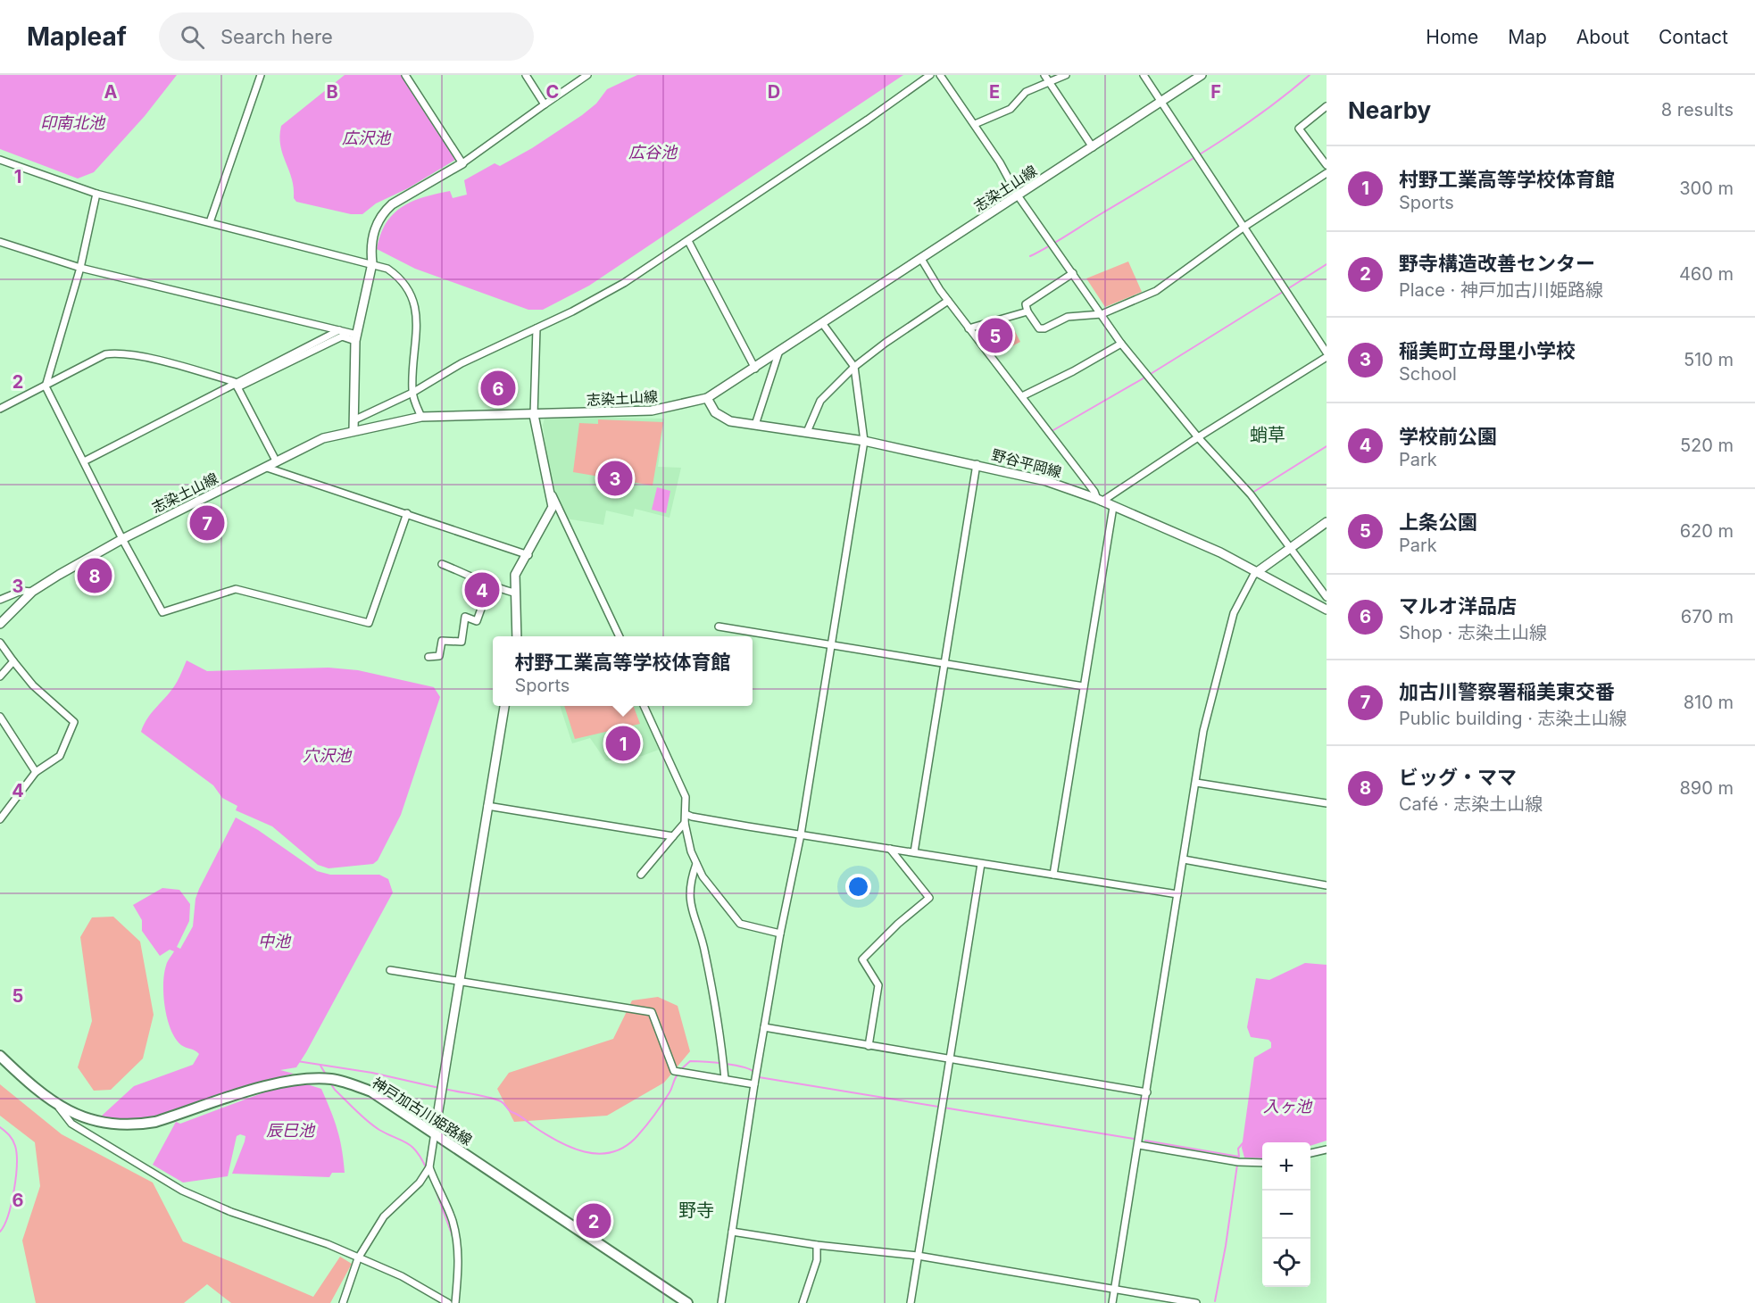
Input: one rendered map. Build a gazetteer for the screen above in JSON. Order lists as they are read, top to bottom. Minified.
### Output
{"streets":{"main road":["志染土山線","野谷平岡線","神戸加古川姫路線"]},"crossings":[["志染土山線","野谷平岡線"]],"districts":["蛸草","野寺"],"water":["印南北池","広沢池","広谷池","穴沢池","中池","入ヶ池","辰巳池"],"page":{"header":"Mapleaf","search":"Search here","nav":["Home","Map","About","Contact"],"heading":["Nearby","8 results"],"list":[{"mark":"1","name":"村野工業高等学校体育館","note":"Sports","value":"300 m"},{"mark":"2","name":"野寺構造改善センター","note":"Place · 神戸加古川姫路線","value":"460 m"},{"mark":"3","name":"稲美町立母里小学校","note":"School","value":"510 m"},{"mark":"4","name":"学校前公園","note":"Park","value":"520 m"},{"mark":"5","name":"上条公園","note":"Park","value":"620 m"},{"mark":"6","name":"マルオ洋品店","note":"Shop · 志染土山線","value":"670 m"},{"mark":"7","name":"加古川警察署稲美東交番","note":"Public building · 志染土山線","value":"810 m"},{"mark":"8","name":"ビッグ・ママ","note":"Café · 志染土山線","value":"890 m"}],"pins":["5","6","3","7","8","4","1","2"],"popup":["村野工業高等学校体育館","Sports"],"map_buttons":["+","−"]},"grid":{"columns":["A","B","C","D","E","F"],"rows":["1","2","3","4","5","6"]}}
